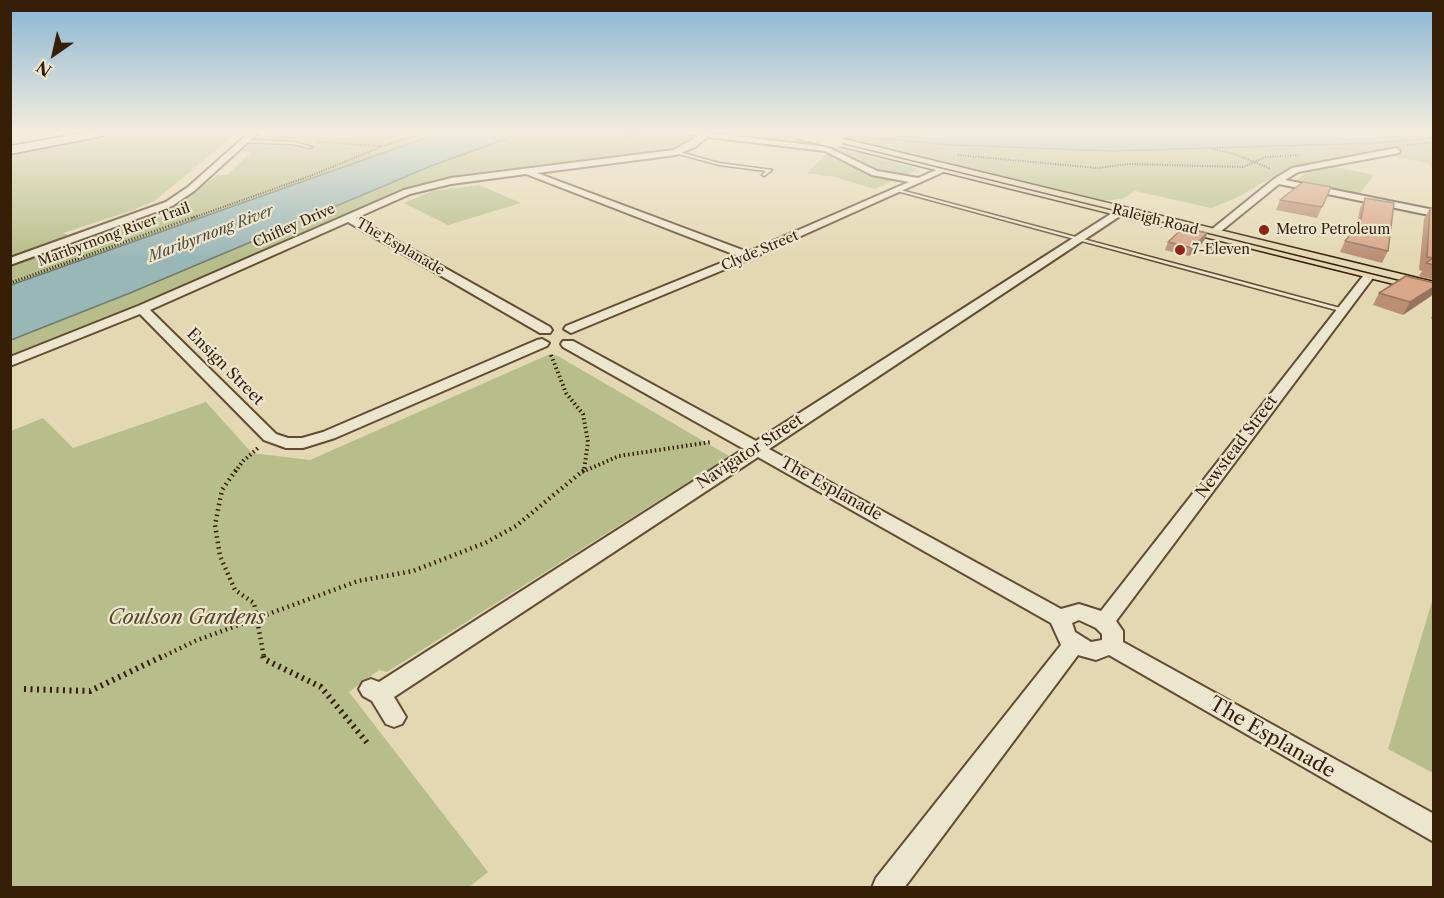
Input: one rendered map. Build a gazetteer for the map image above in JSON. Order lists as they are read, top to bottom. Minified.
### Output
{"streets":{"main road":["Raleigh Road"],"street":["Chifley Drive","The Esplanade","Clyde Street","Ensign Street","Newstead Street","Navigator Street"],"path":["Maribyrnong River Trail"]},"crossings":[["Raleigh Road","Newstead Street"],["Raleigh Road","Navigator Street"],["Chifley Drive","The Esplanade"],["Chifley Drive","Ensign Street"],["The Esplanade","Clyde Street"],["The Esplanade","Newstead Street"],["The Esplanade","Navigator Street"],["Clyde Street","Ensign Street"]],"water":["Maribyrnong River"],"parks":["Coulson Gardens"],"places":["Metro Petroleum","7-Eleven"],"north":"bottom left"}
